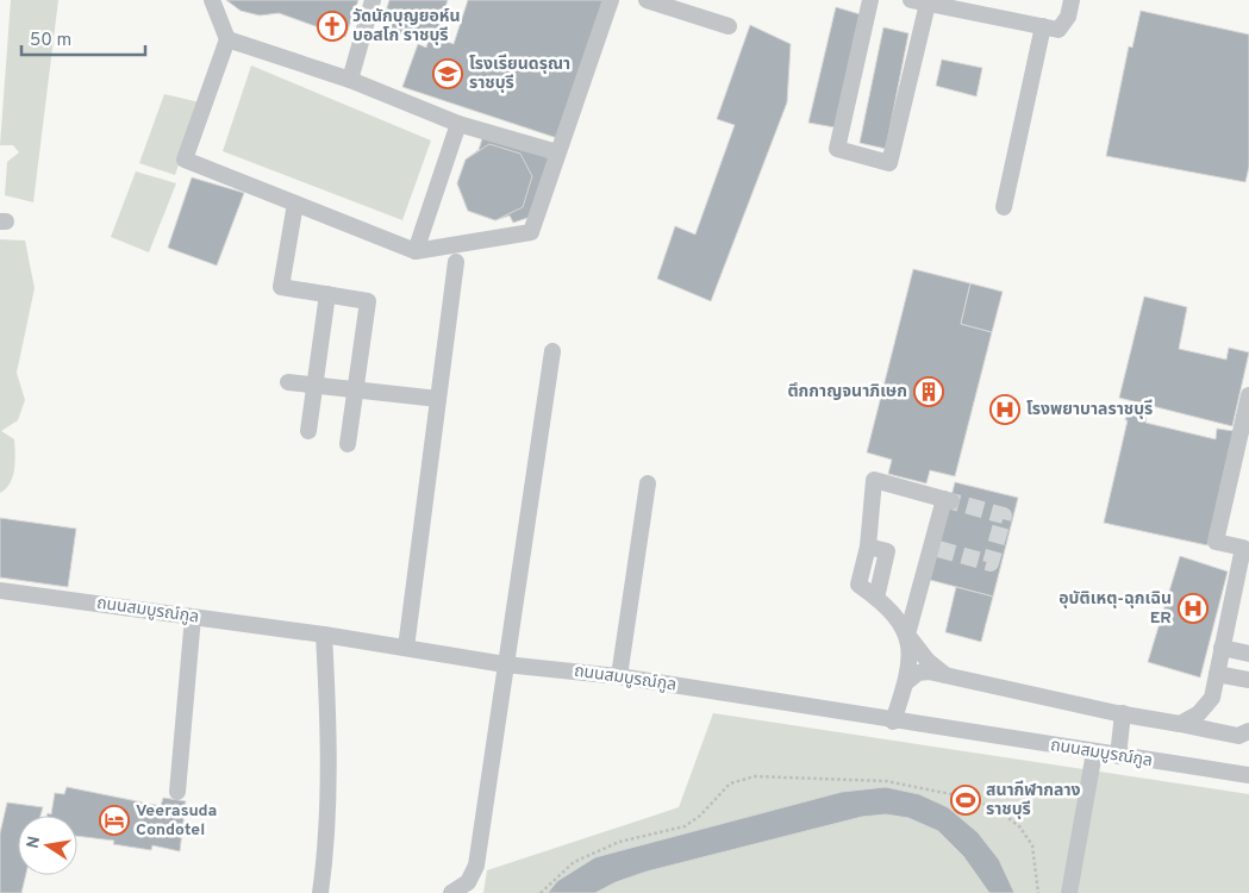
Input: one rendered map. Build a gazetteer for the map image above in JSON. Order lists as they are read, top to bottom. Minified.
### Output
{"streets":{"street":["ถนนสมบูรณ์กูล"]},"places":{"church":["วัดนักบุญยอห์น บอสโก ราชบุรี"],"school or university":["โรงเรียนดรุณา ราชบุรี"],"building":["ตึกกาญจนาภิเษก"],"hospital":["โรงพยาบาลราชบุรี","อุบัติเหตุ-ฉุกเฉิน ER"],"sports":["สนากีฬากลาง ราชบุรี"],"hotel":["Veerasuda Condotel"]},"scale_bar":"50 m","north":"left"}
